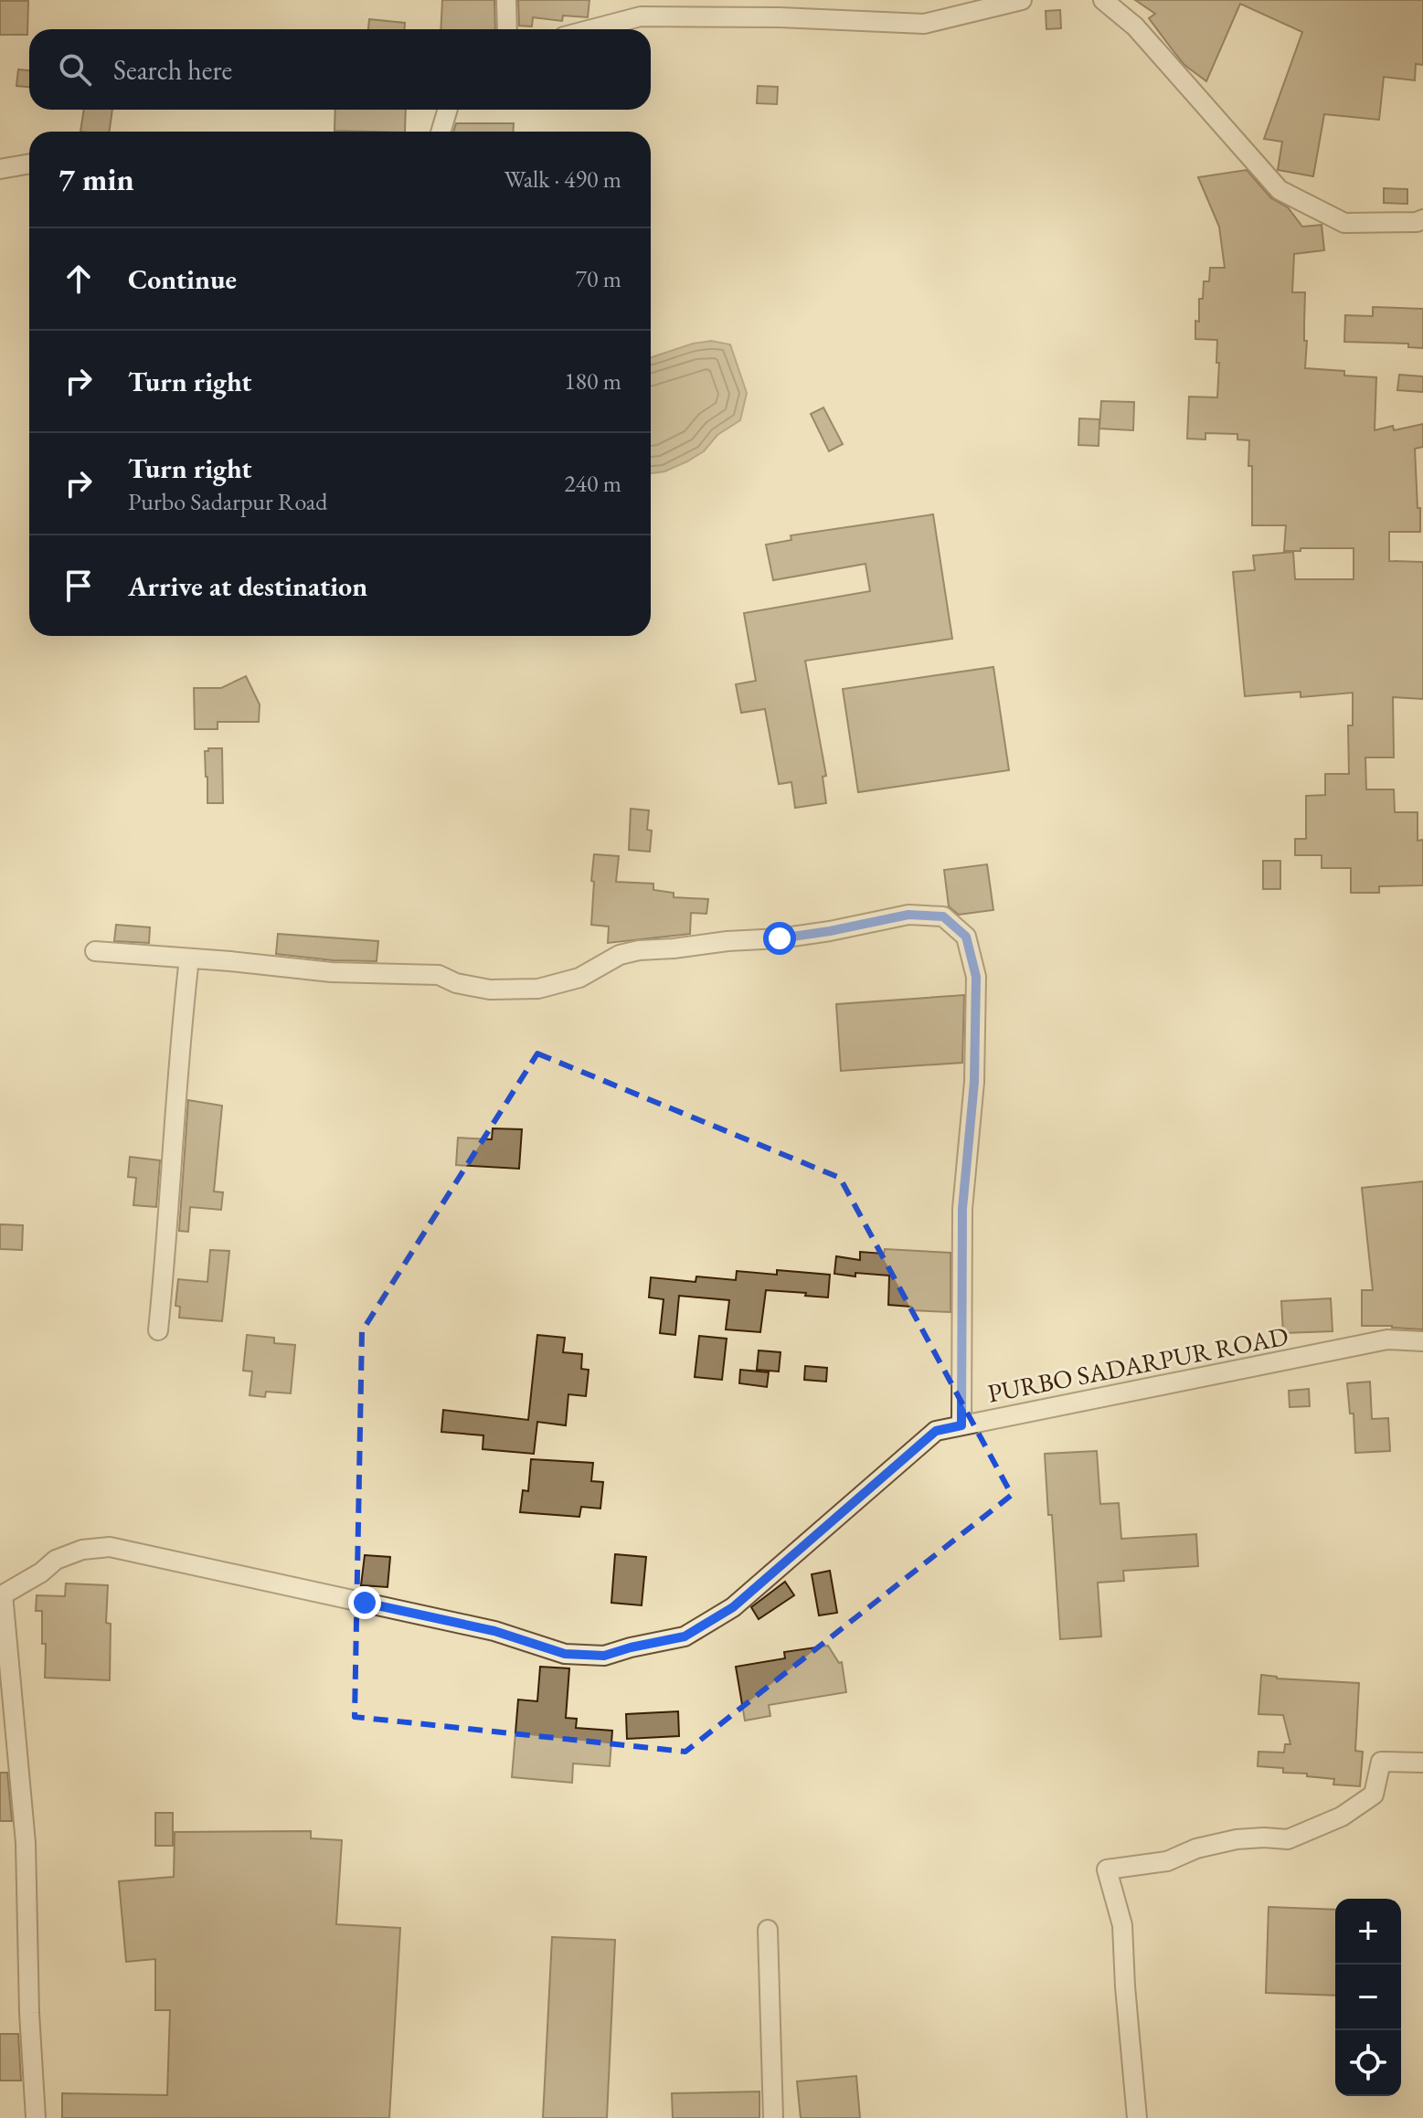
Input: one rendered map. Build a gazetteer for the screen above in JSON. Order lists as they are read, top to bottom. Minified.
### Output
{"streets":{"street":["PURBO SADARPUR ROAD"]},"page":{"search":"Search here","heading":["7 min","Walk · 490 m"],"list":[["Continue","70 m"],["Turn right","180 m"],["Turn right","Purbo Sadarpur Road","240 m"],"Arrive at destination"],"map_buttons":["+","−"]}}
